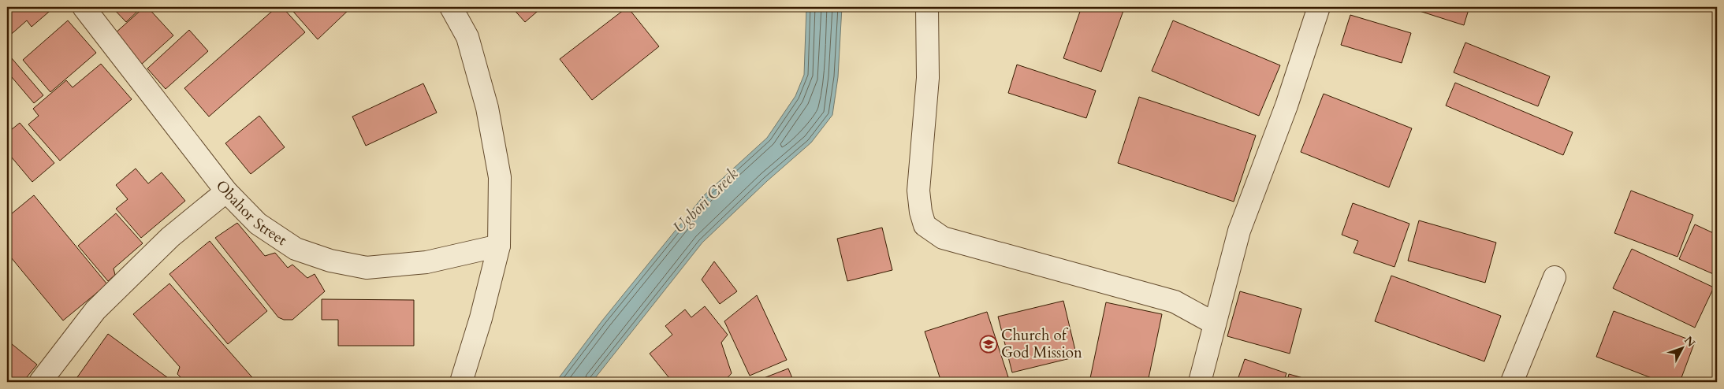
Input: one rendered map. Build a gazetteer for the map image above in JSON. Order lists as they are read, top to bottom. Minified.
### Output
{"streets":{"street":["Obahor Street"]},"water":["Ugbori Creek"],"places":{"school or university":["Church of God Mission"]},"north":"top right"}
